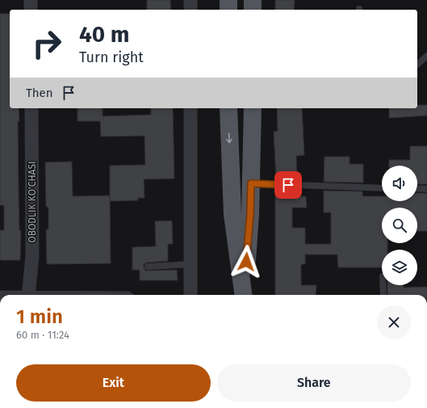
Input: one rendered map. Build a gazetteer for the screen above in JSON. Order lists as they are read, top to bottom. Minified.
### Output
{"streets":{"street":["OBODLIK KO'CHASI"]},"page":{"turn":["40 m","Turn right"],"then":"Then","heading":["1 min","60 m · 11:24"],"buttons":["Exit","Share"]}}
